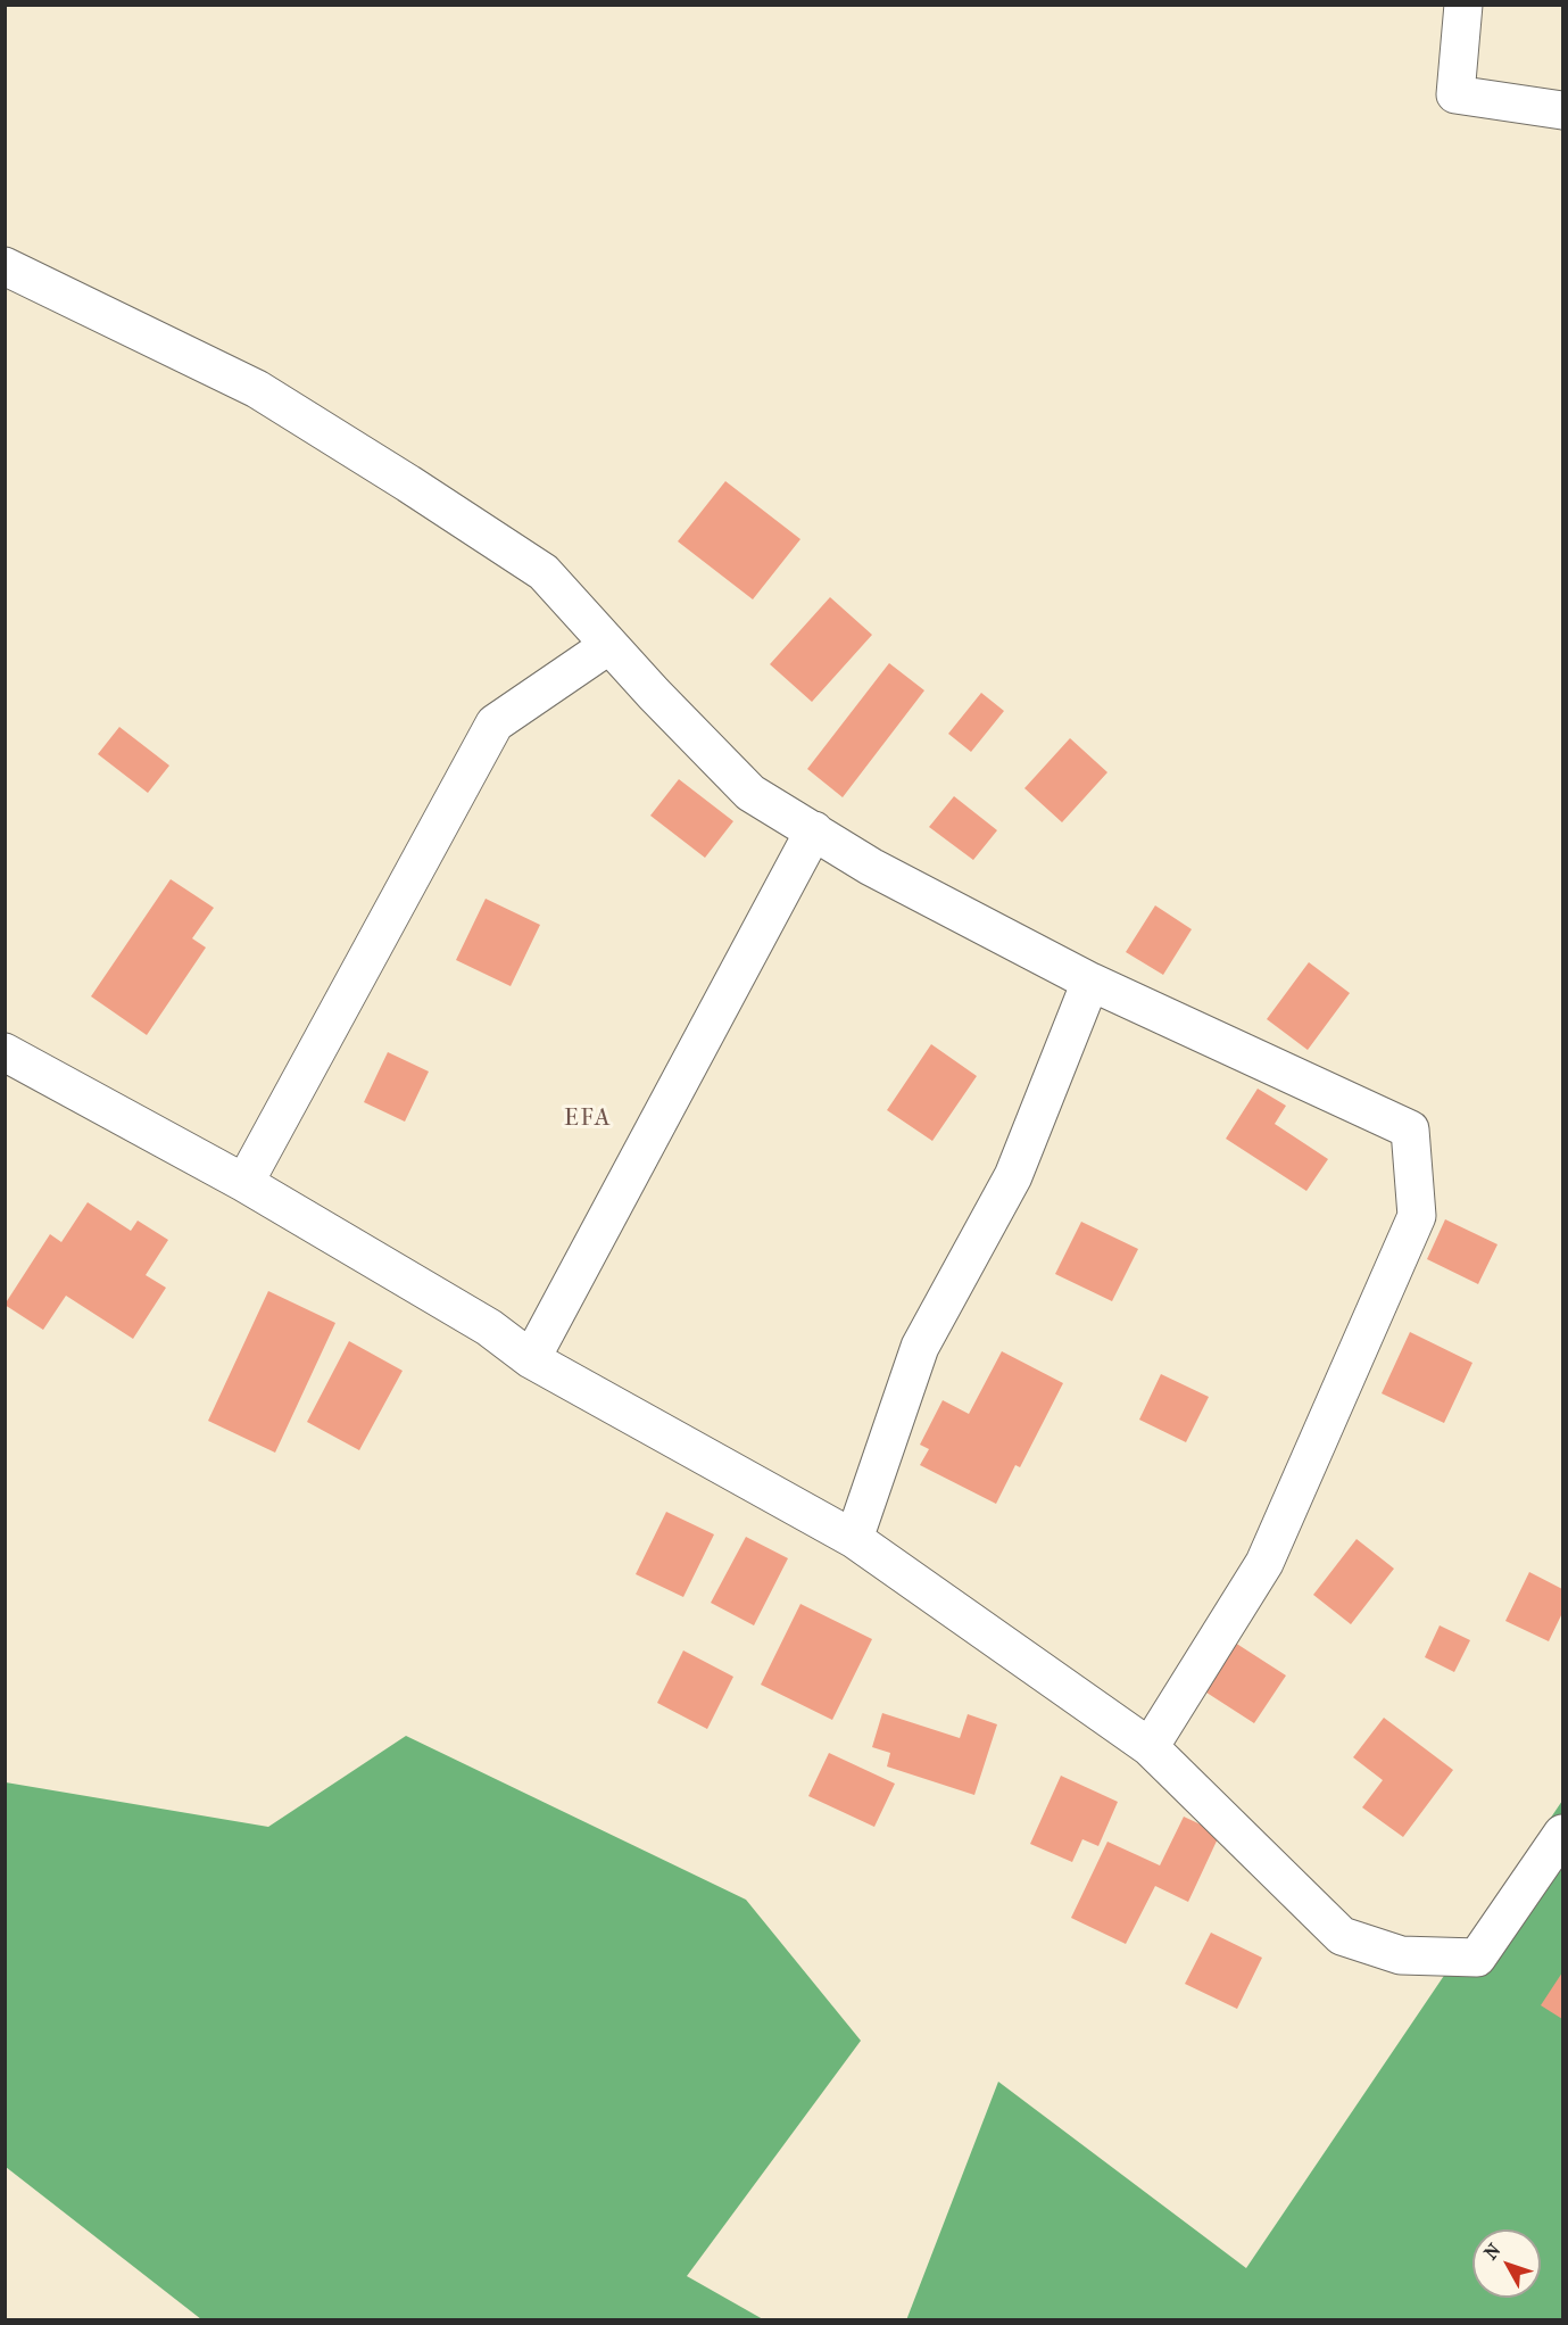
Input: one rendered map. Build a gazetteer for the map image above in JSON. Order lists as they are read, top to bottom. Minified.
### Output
{"districts":["EFA"],"north":"top left"}
